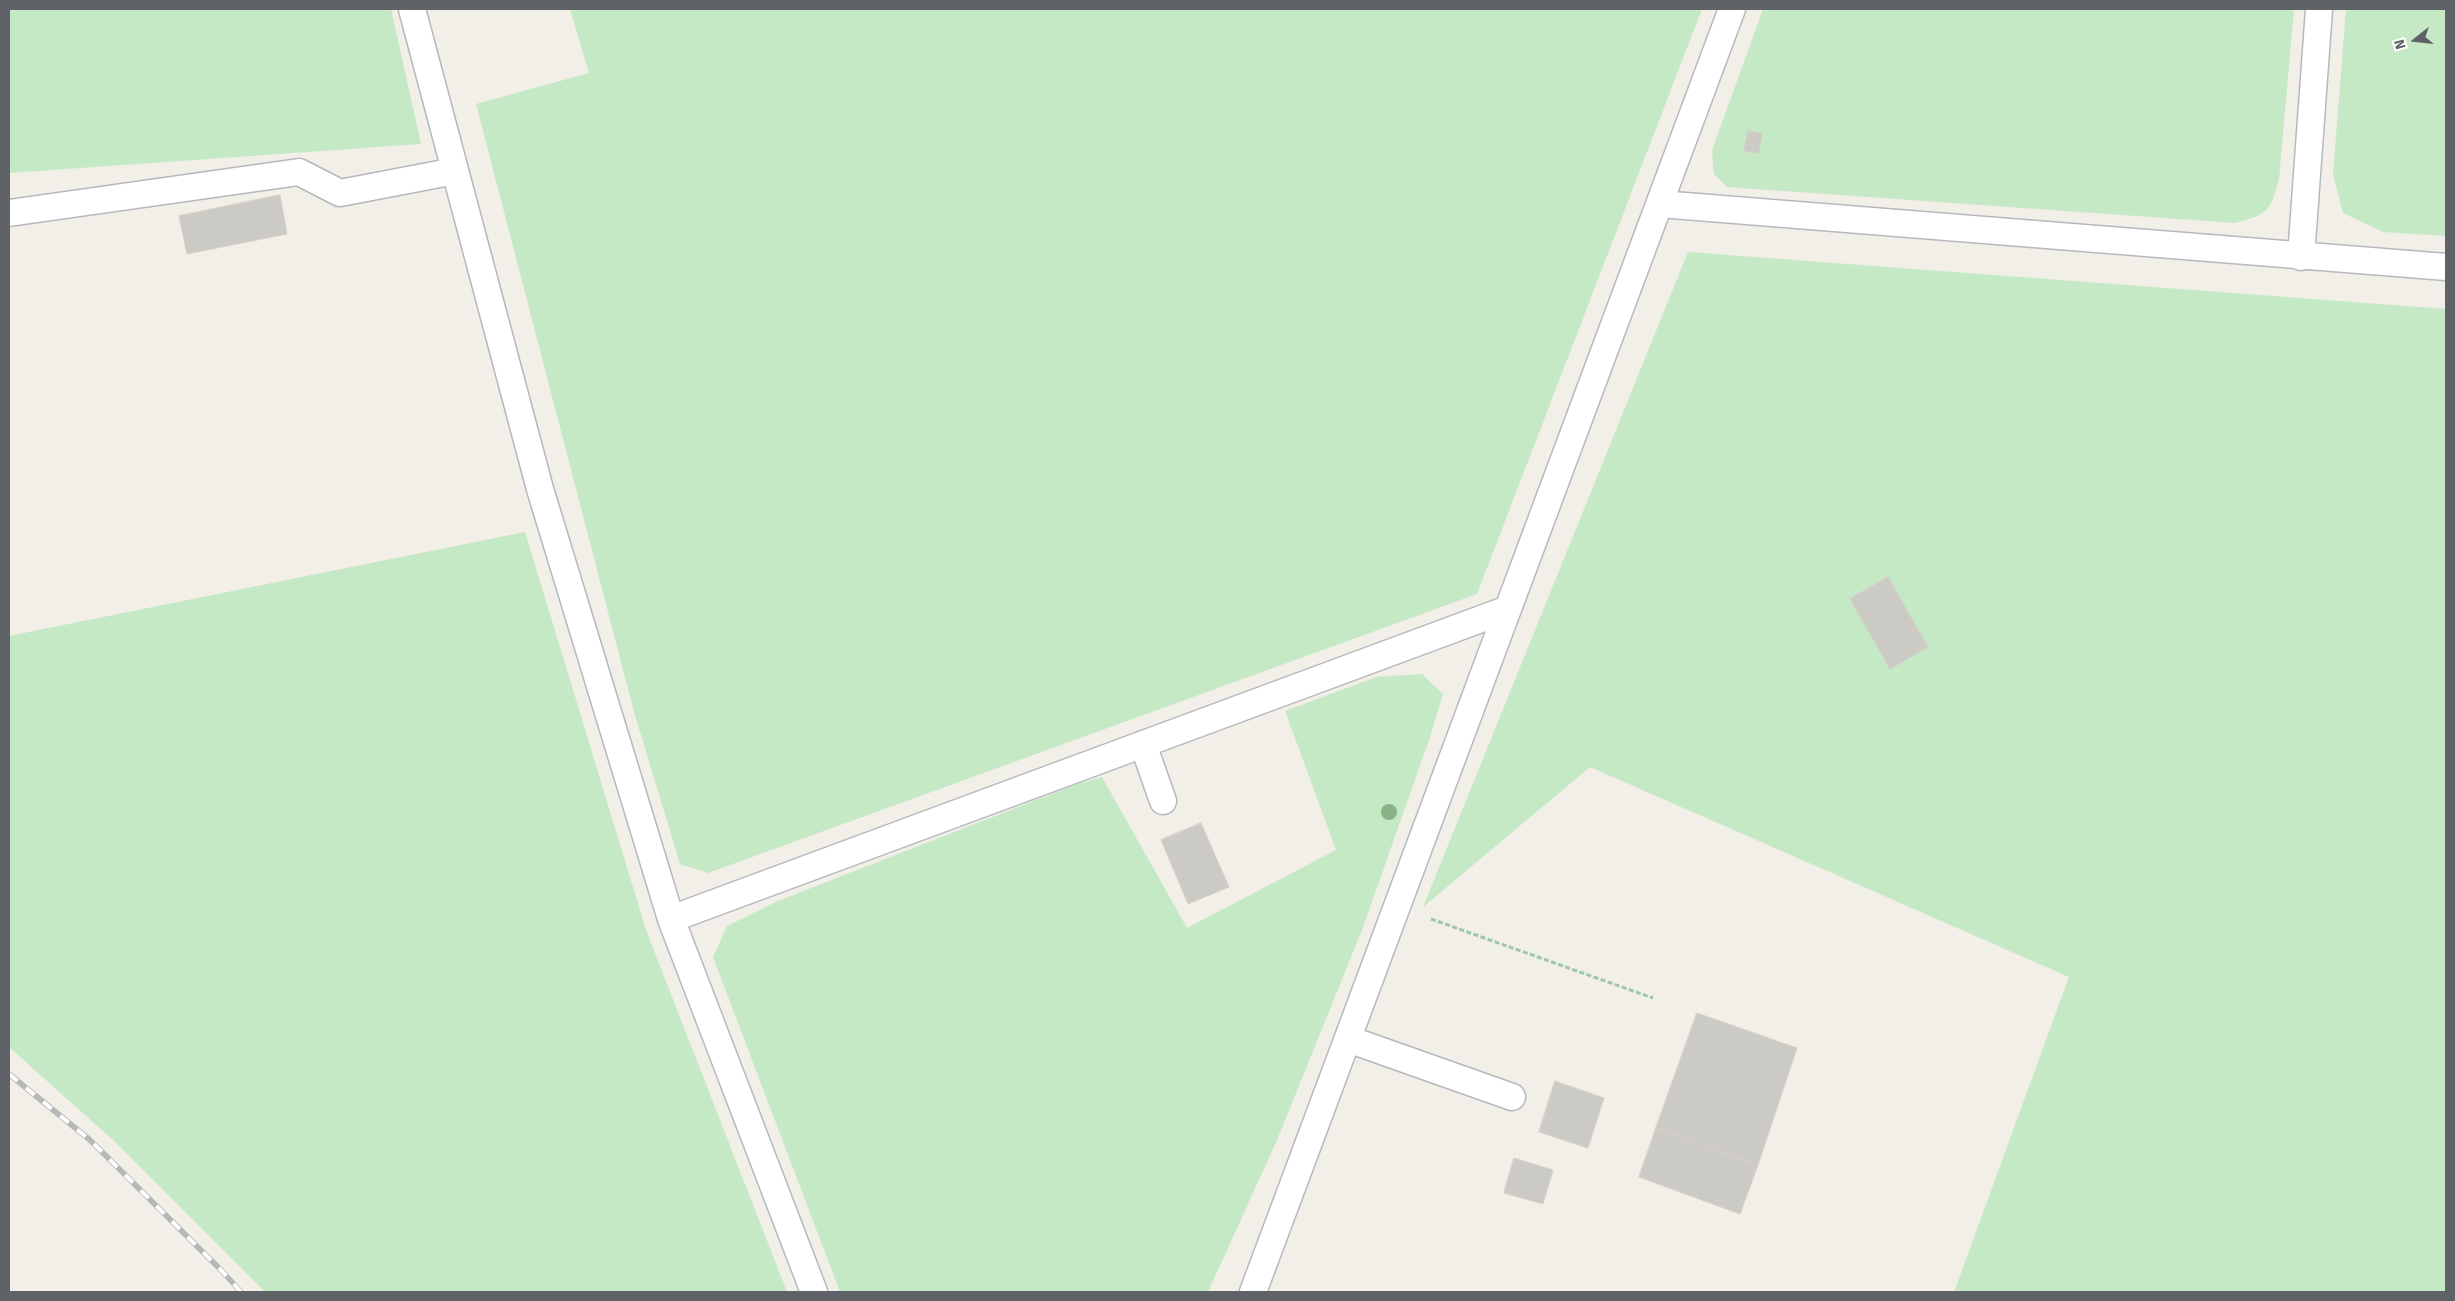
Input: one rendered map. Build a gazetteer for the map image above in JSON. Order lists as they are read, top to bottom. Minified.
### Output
{"north":"left"}
